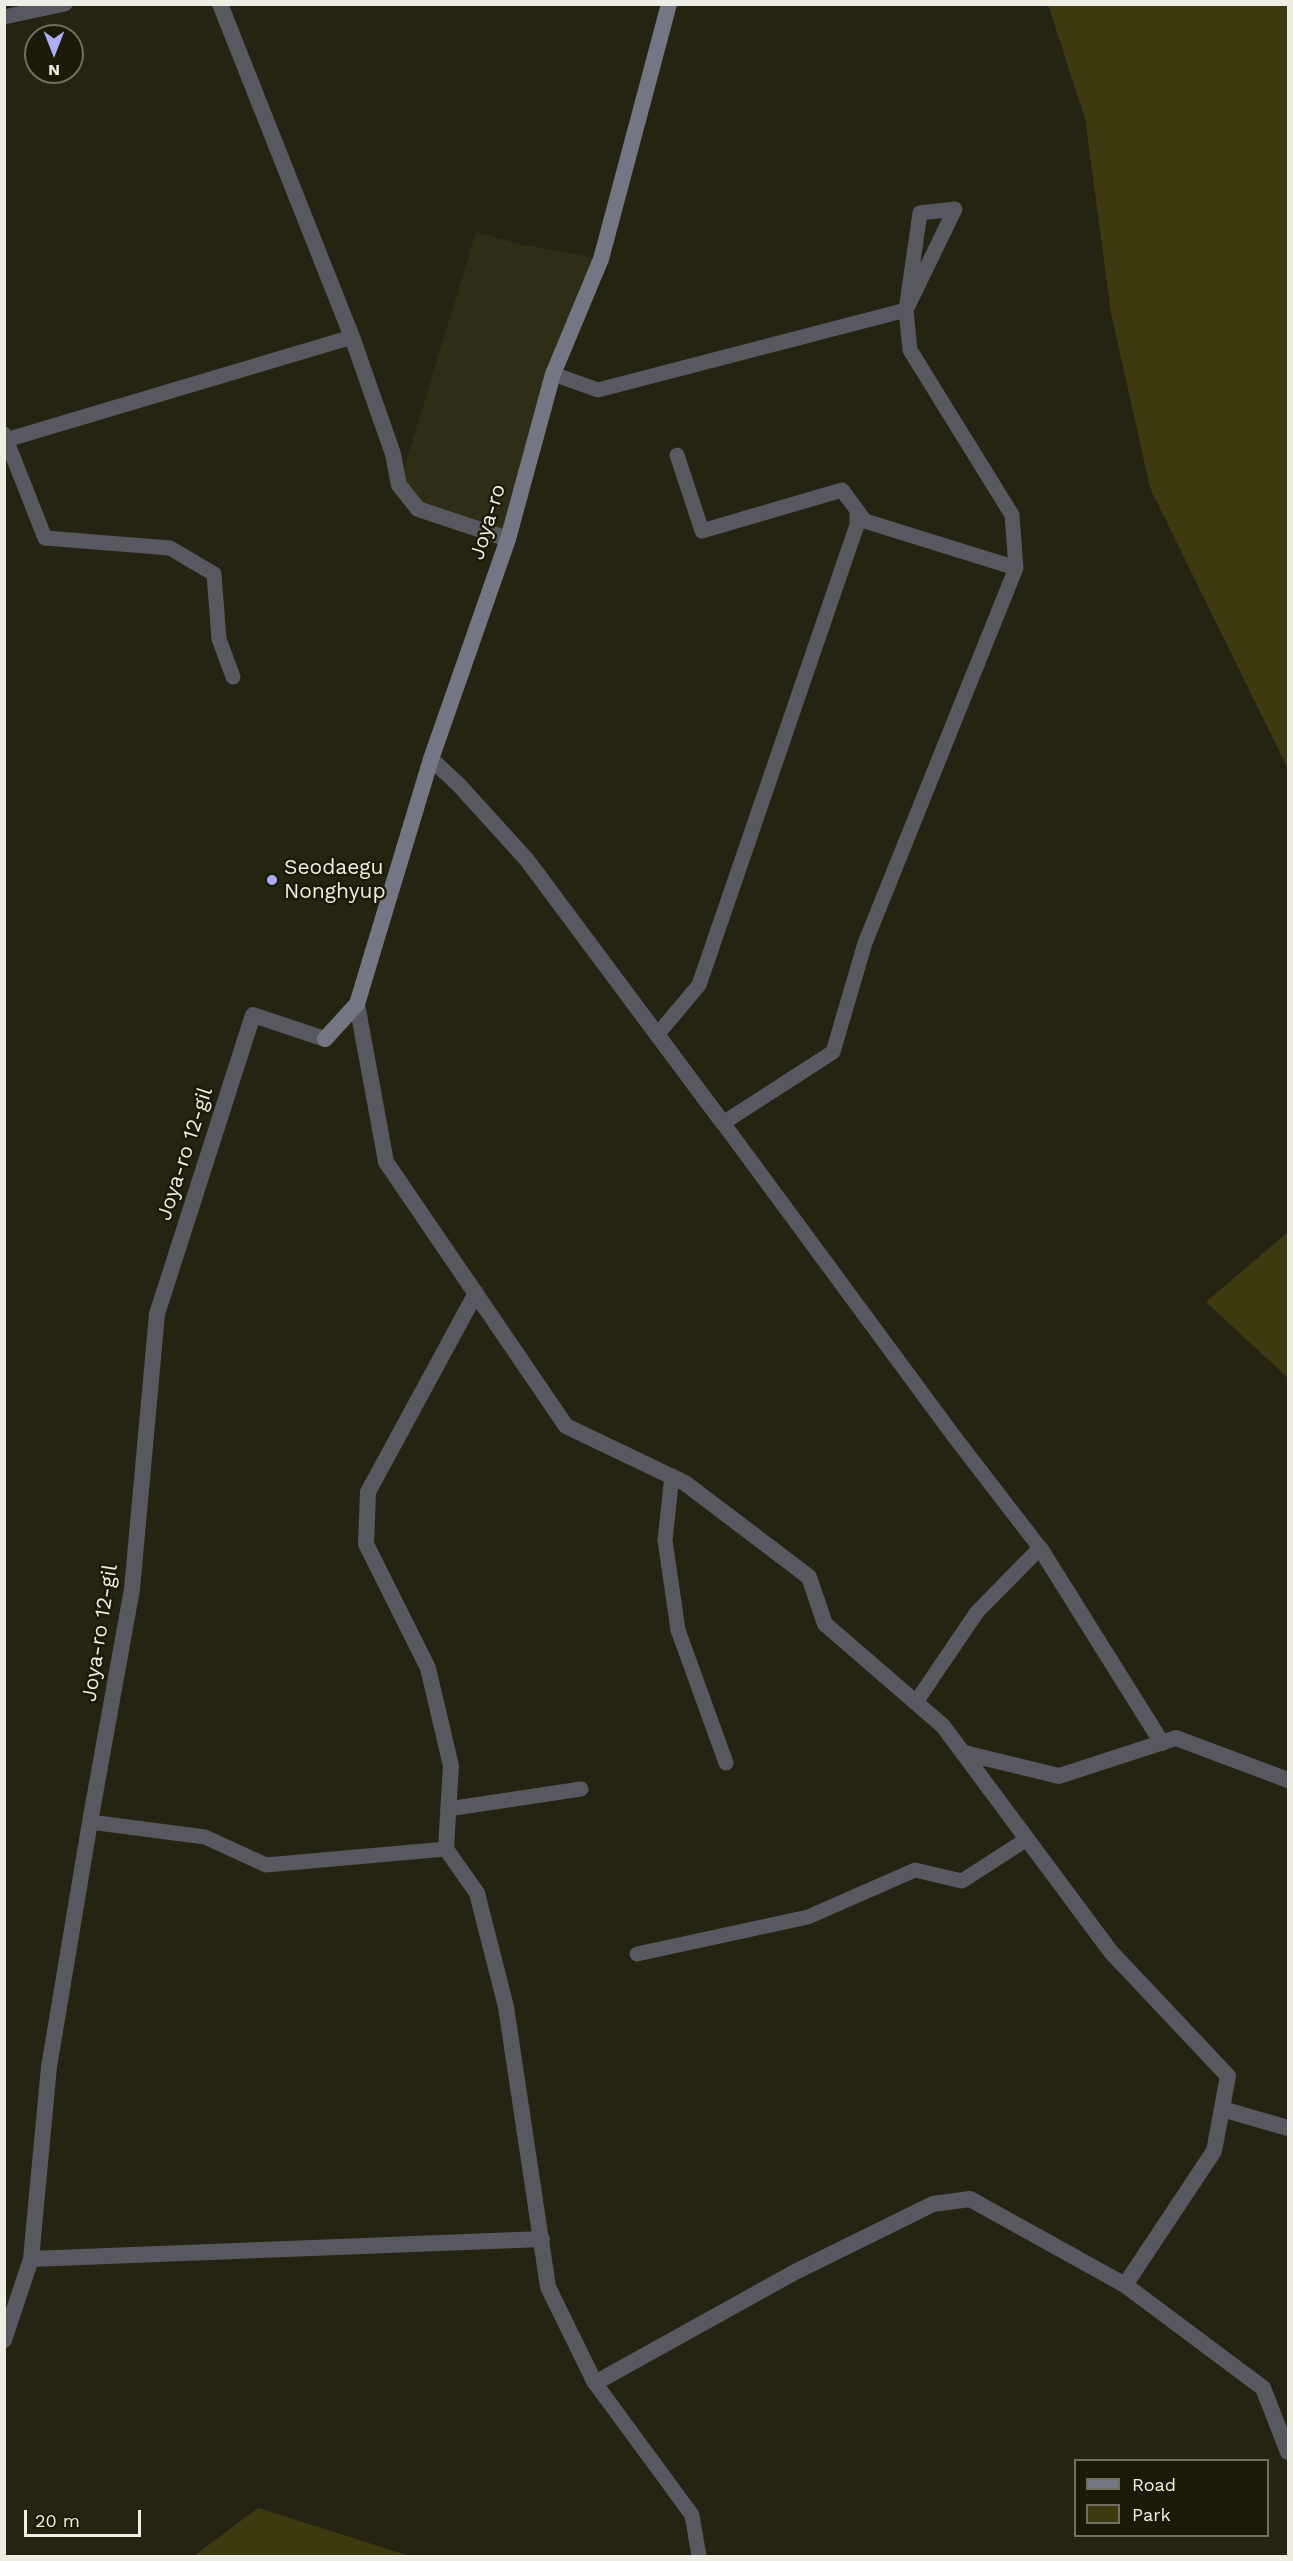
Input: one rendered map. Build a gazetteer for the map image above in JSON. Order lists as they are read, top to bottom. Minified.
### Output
{"streets":{"main road":["Joya-ro"],"street":["Joya-ro 12-gil"]},"crossings":[["Joya-ro","Joya-ro 12-gil"]],"places":["Seodaegu Nonghyup"],"legend":["Road","Park"],"scale_bar":"20 m","north":"bottom"}
